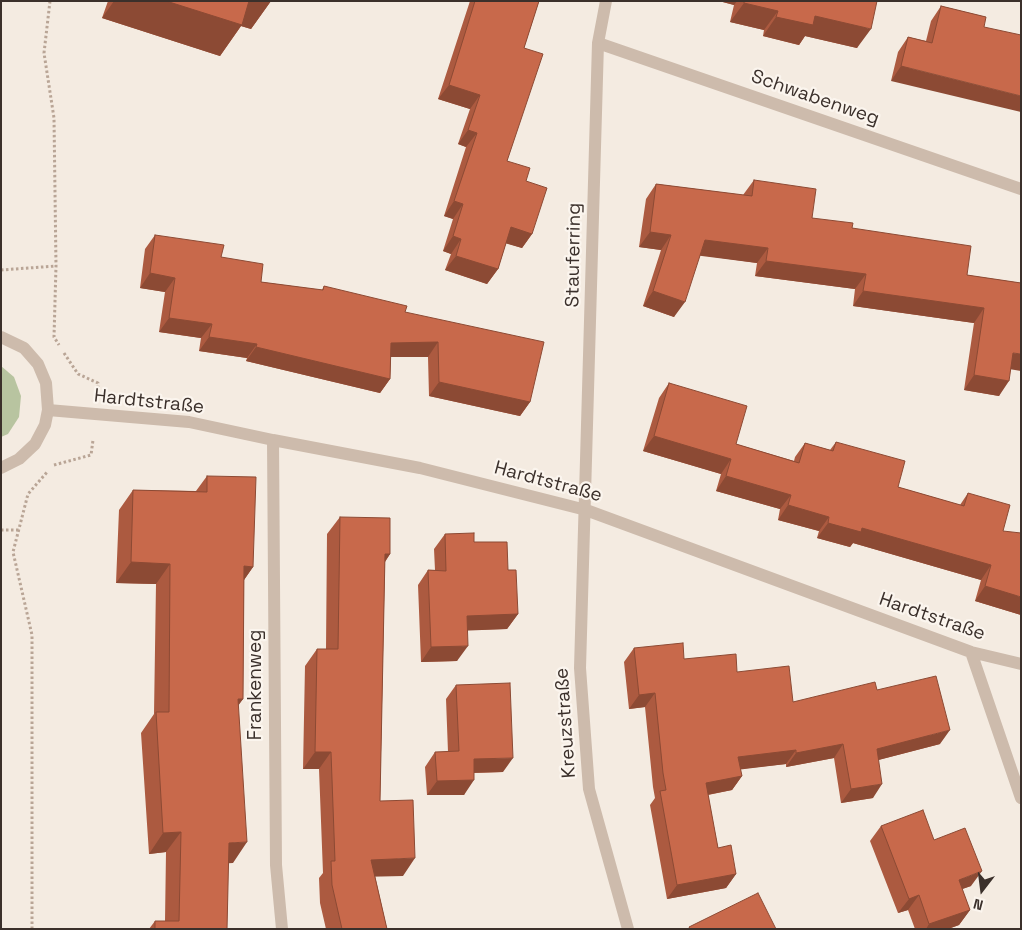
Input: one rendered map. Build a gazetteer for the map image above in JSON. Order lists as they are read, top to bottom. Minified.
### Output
{"streets":{"street":["Schwabenweg","Stauferring","Hardtstraße","Frankenweg","Kreuzstraße"]},"crossings":[["Schwabenweg","Stauferring"],["Stauferring","Hardtstraße"],["Stauferring","Kreuzstraße"],["Hardtstraße","Frankenweg"],["Hardtstraße","Kreuzstraße"]],"north":"bottom"}
